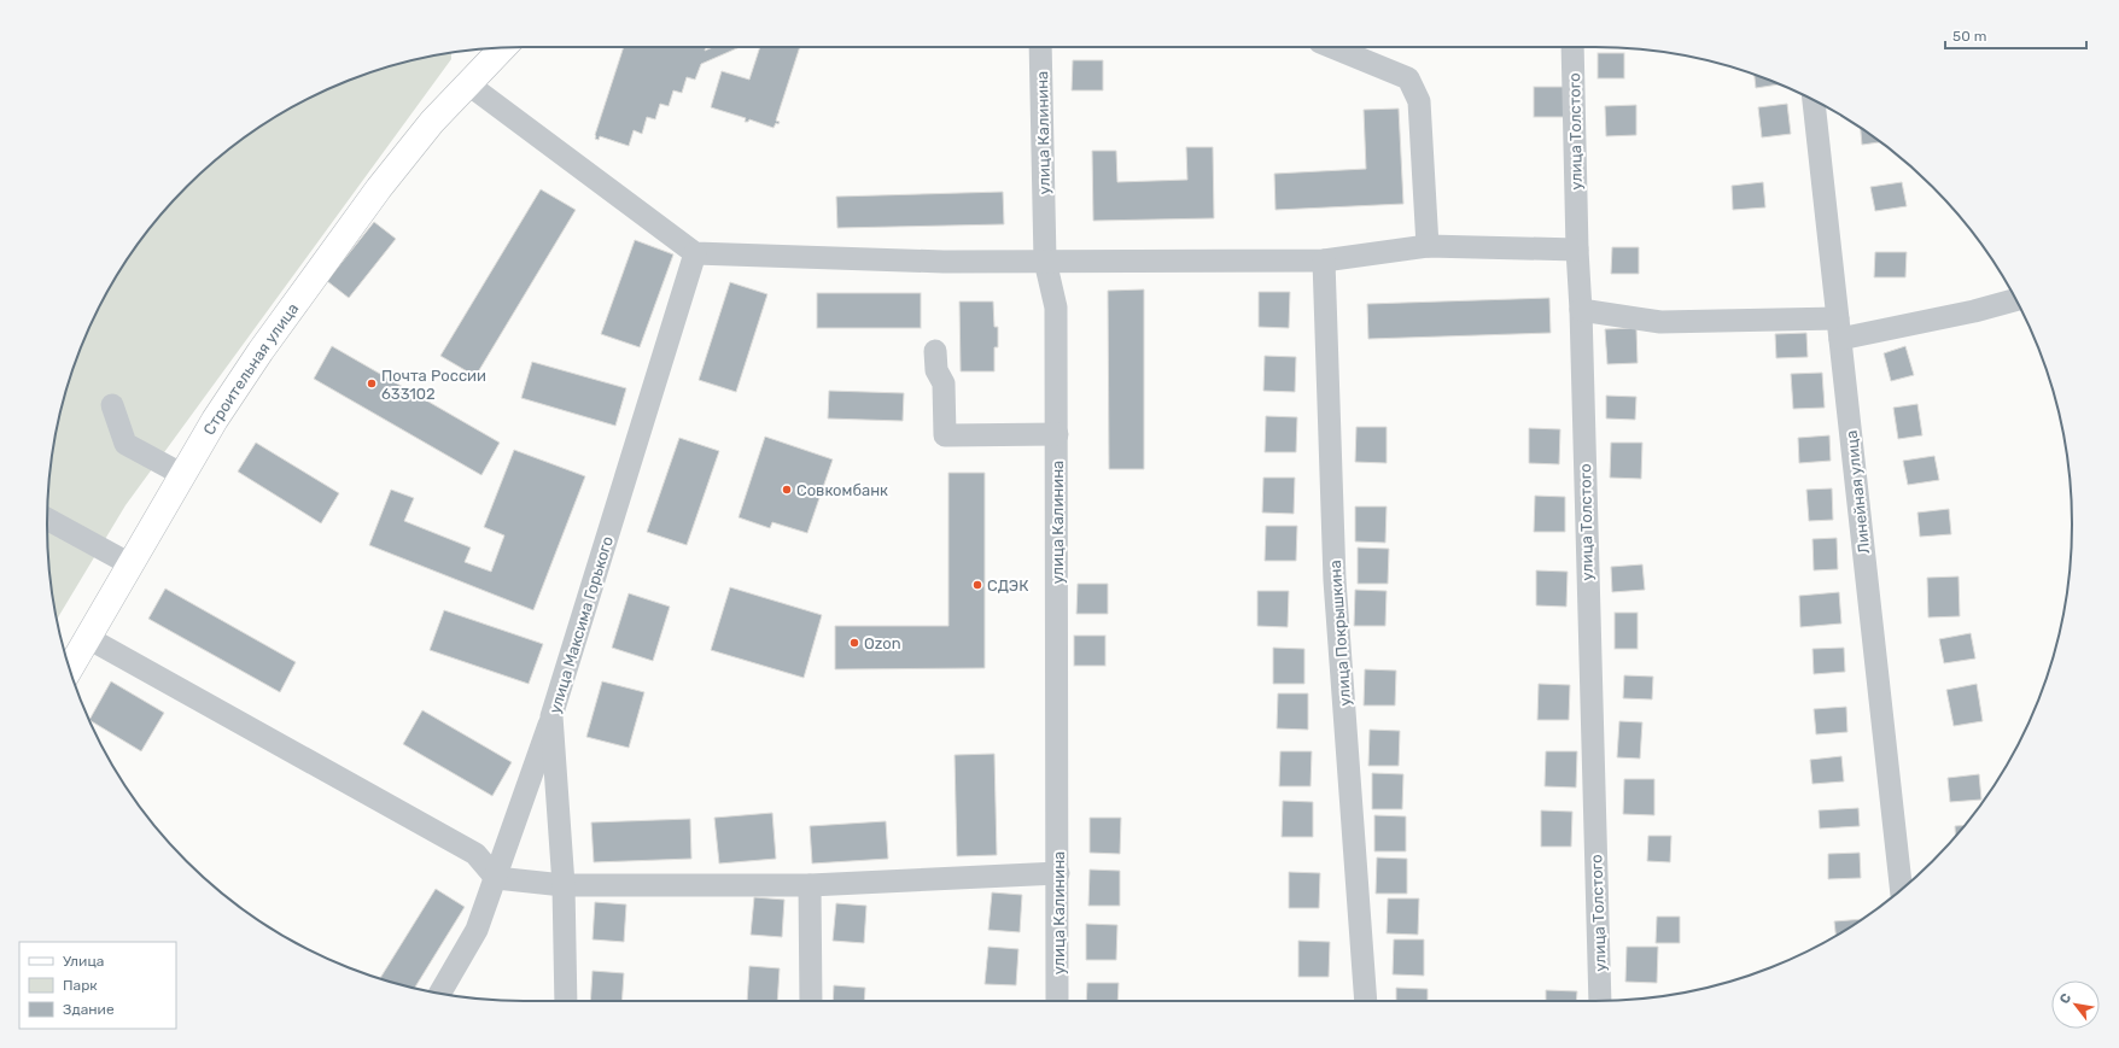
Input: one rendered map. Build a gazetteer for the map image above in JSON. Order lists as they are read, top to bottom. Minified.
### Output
{"streets":{"main road":["Строительная улица"],"street":["улица Толстого","улица Калинина","Линейная улица","улица Максима Горького","улица Покрышкина"]},"places":["Почта России 633102","Совкомбанк","СДЭК","Ozon"],"legend":["Улица","Парк","Здание"],"scale_bar":"50 m","north":"top left"}
